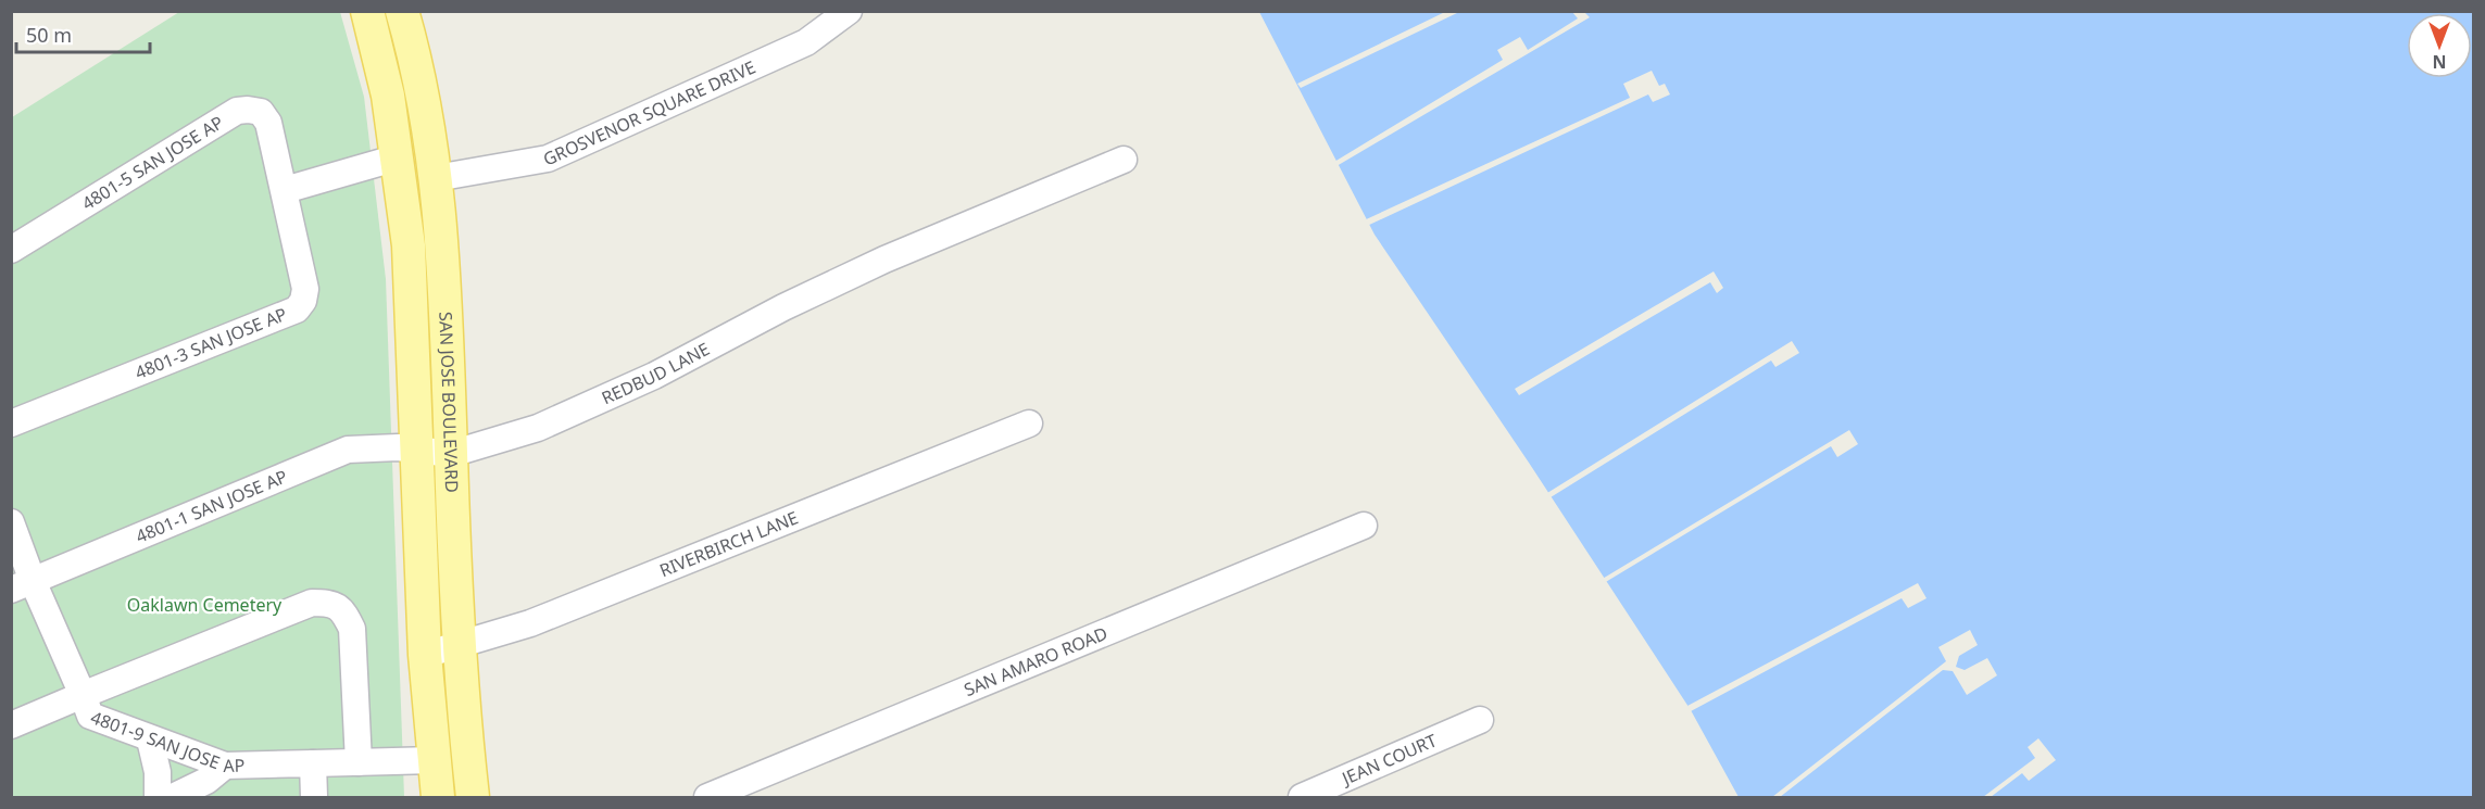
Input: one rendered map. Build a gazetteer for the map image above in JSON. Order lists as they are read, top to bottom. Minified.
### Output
{"streets":{"main road":["SAN JOSE BOULEVARD"],"street":["GROSVENOR SQUARE DRIVE","4801-5 SAN JOSE AP","4801-3 SAN JOSE AP","REDBUD LANE","4801-1 SAN JOSE AP","RIVERBIRCH LANE","SAN AMARO ROAD","4801-9 SAN JOSE AP","JEAN COURT"]},"crossings":[["GROSVENOR SQUARE DRIVE","SAN JOSE BOULEVARD"],["4801-5 SAN JOSE AP","4801-3 SAN JOSE AP"],["REDBUD LANE","SAN JOSE BOULEVARD"],["REDBUD LANE","4801-1 SAN JOSE AP"],["SAN JOSE BOULEVARD","4801-1 SAN JOSE AP"],["SAN JOSE BOULEVARD","RIVERBIRCH LANE"],["SAN JOSE BOULEVARD","4801-9 SAN JOSE AP"]],"parks":["Oaklawn Cemetery"],"scale_bar":"50 m","north":"bottom"}
